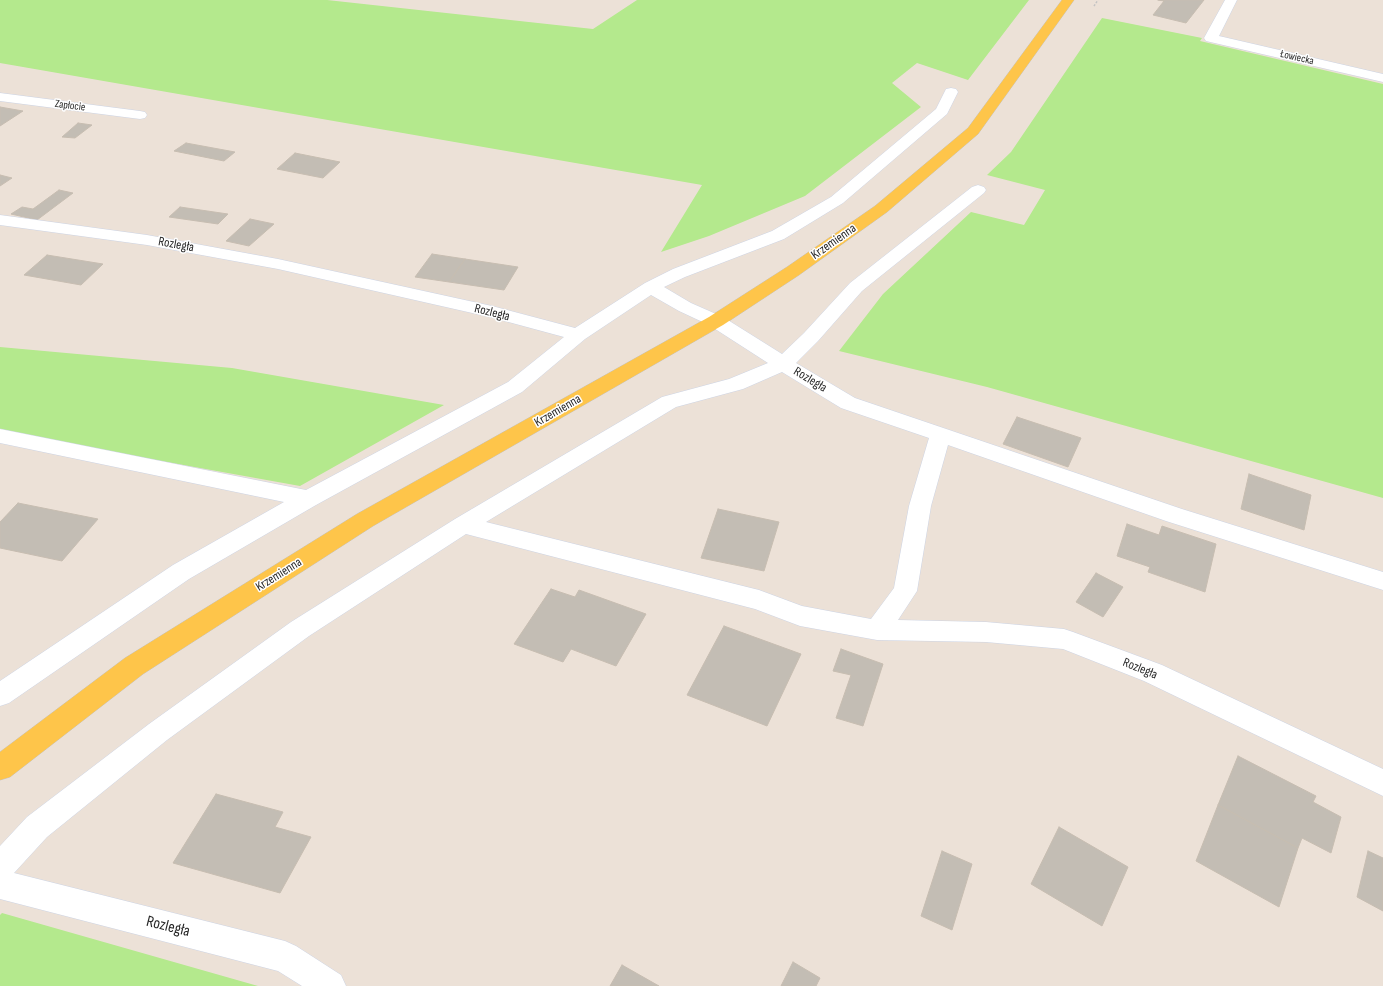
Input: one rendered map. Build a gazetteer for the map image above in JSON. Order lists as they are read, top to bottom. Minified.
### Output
{"streets":{"main road":["Krzemienna"],"street":["Łowiecka","Zapłocie","Rozległa"]},"crossings":[["Krzemienna","Rozległa"]]}
